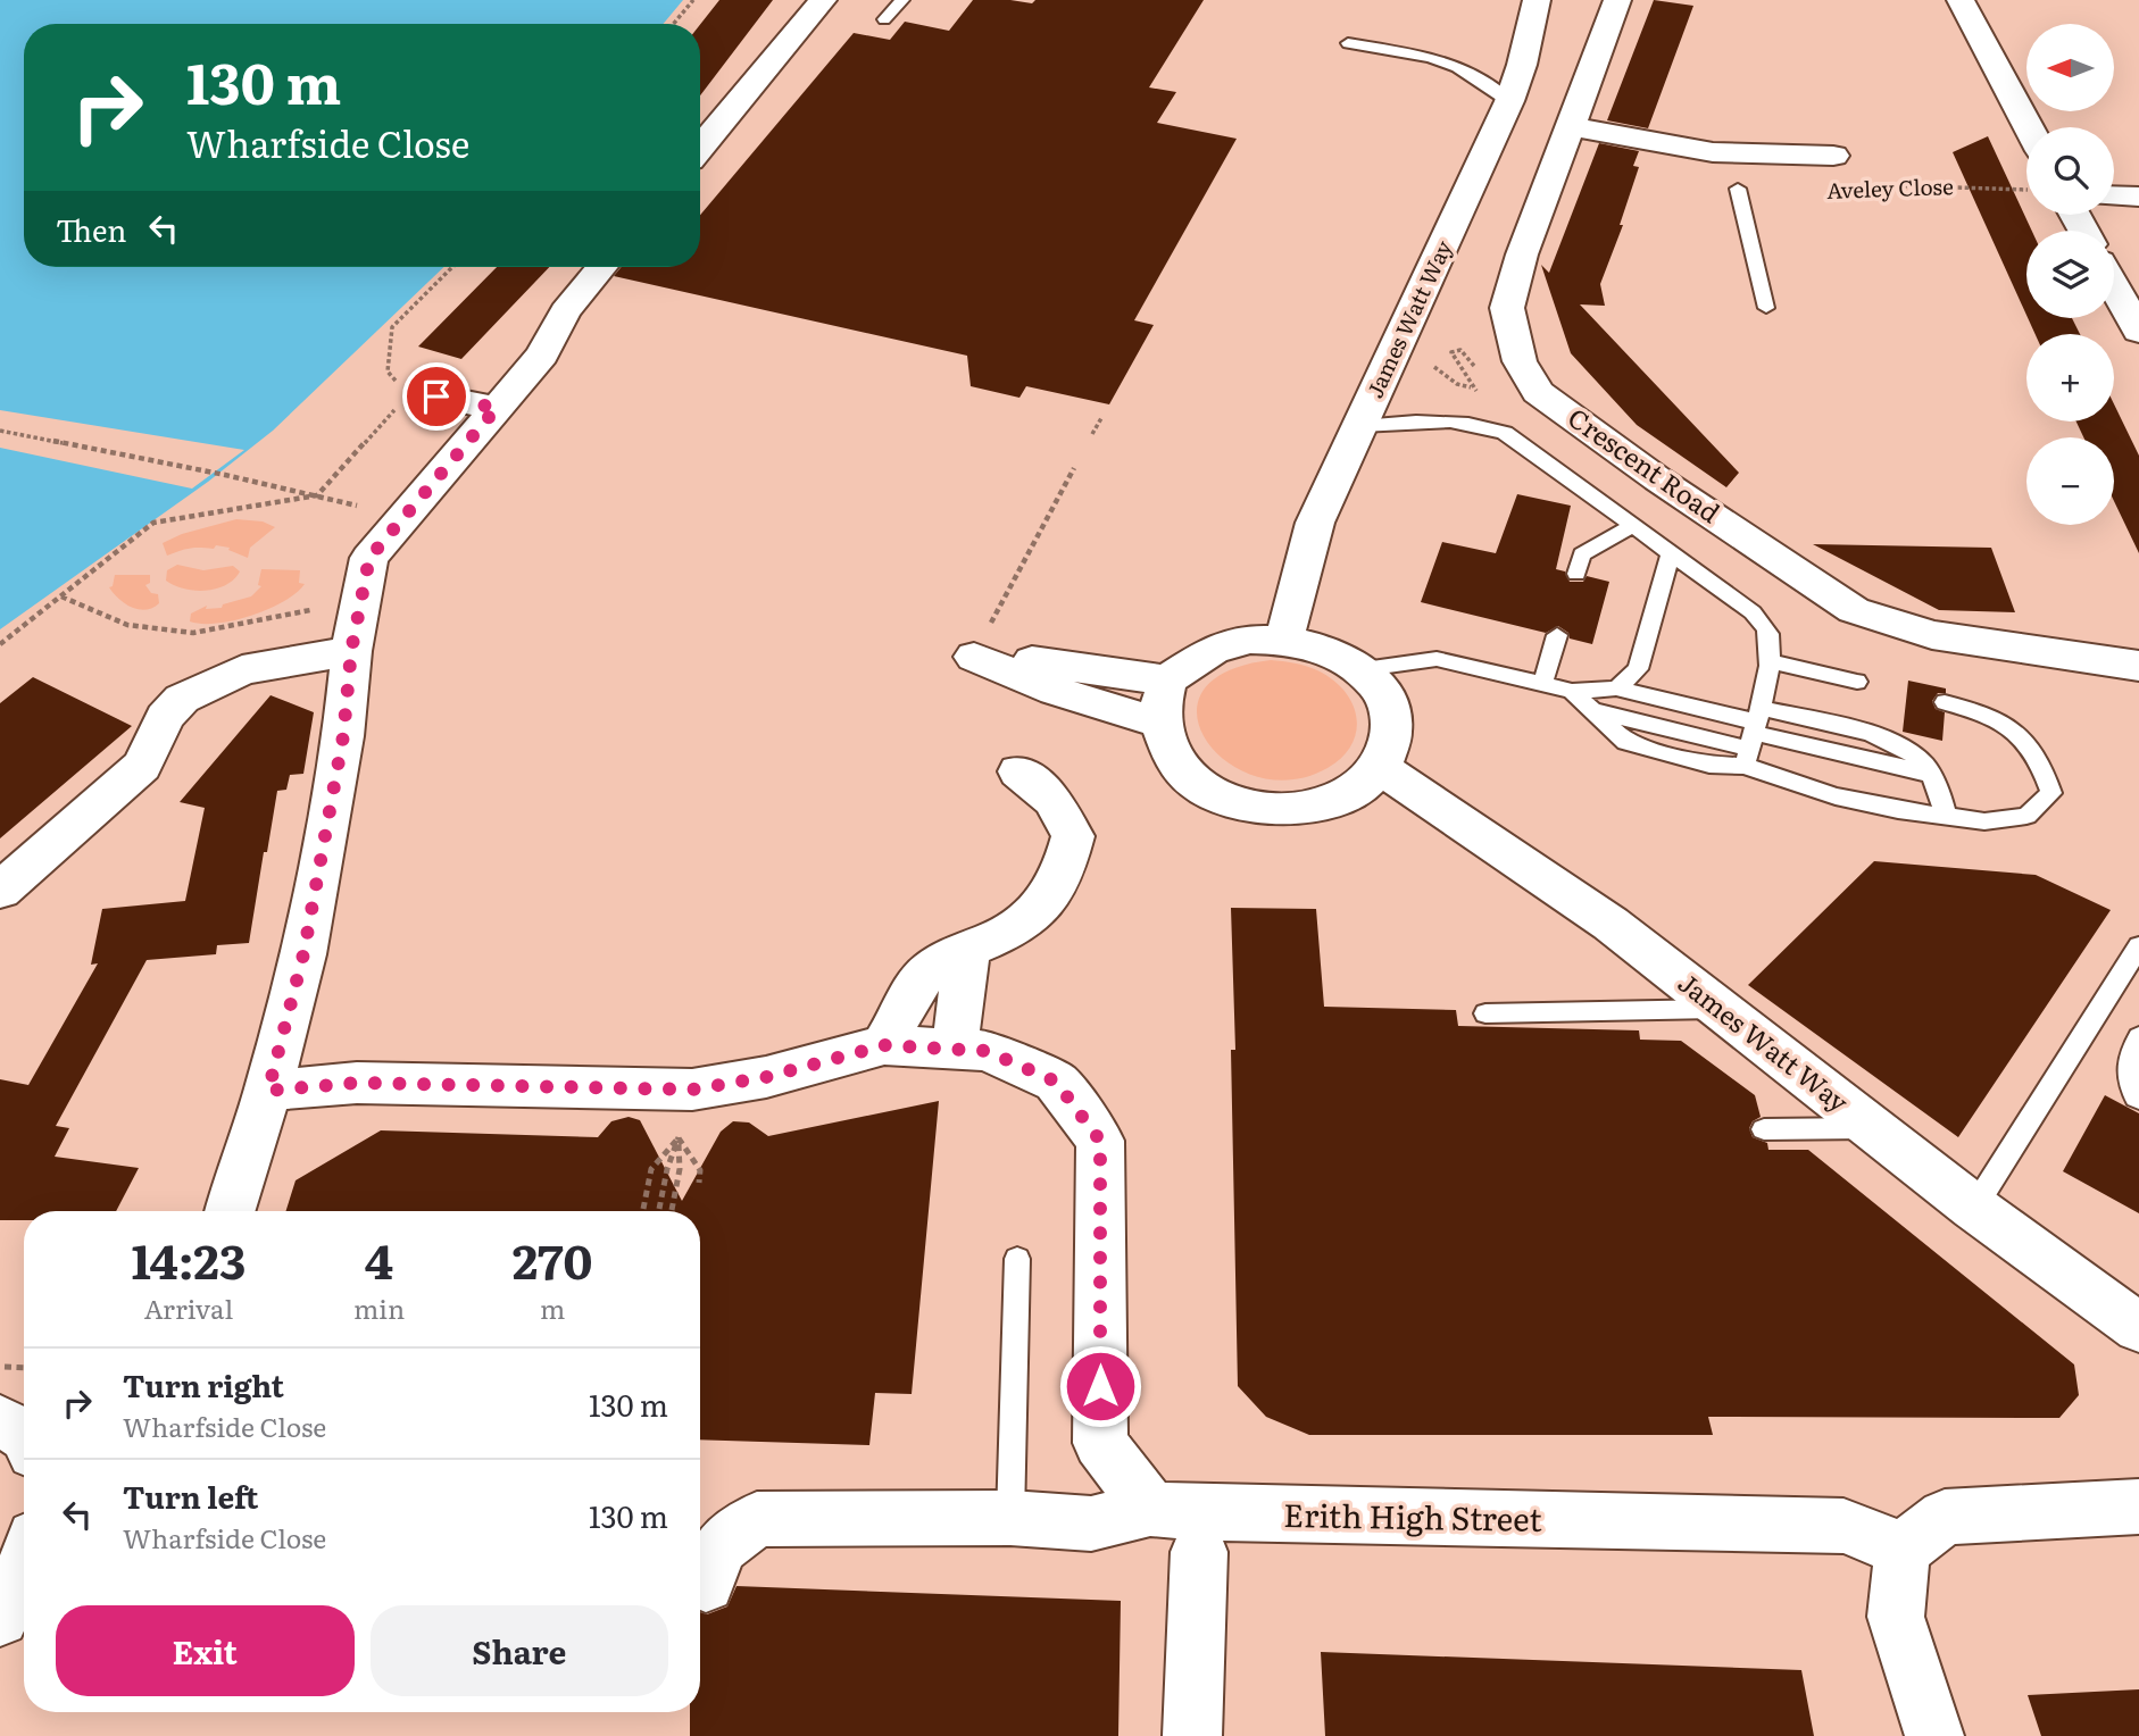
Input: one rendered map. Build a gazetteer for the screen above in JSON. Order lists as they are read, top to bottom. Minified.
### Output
{"streets":{"street":["Aveley Close","James Watt Way","Crescent Road","Erith High Street"]},"crossings":[["Aveley Close","Crescent Road"]],"north":"left","page":{"map_buttons":["+","−"],"turn":["130 m","Wharfside Close"],"then":"Then","eta":["14:23","Arrival","4","min","270","m"],"list":[{"name":"Turn right","note":"Wharfside Close","value":"130 m"},{"name":"Turn left","note":"Wharfside Close","value":"130 m"}],"buttons":["Exit","Share"]}}
